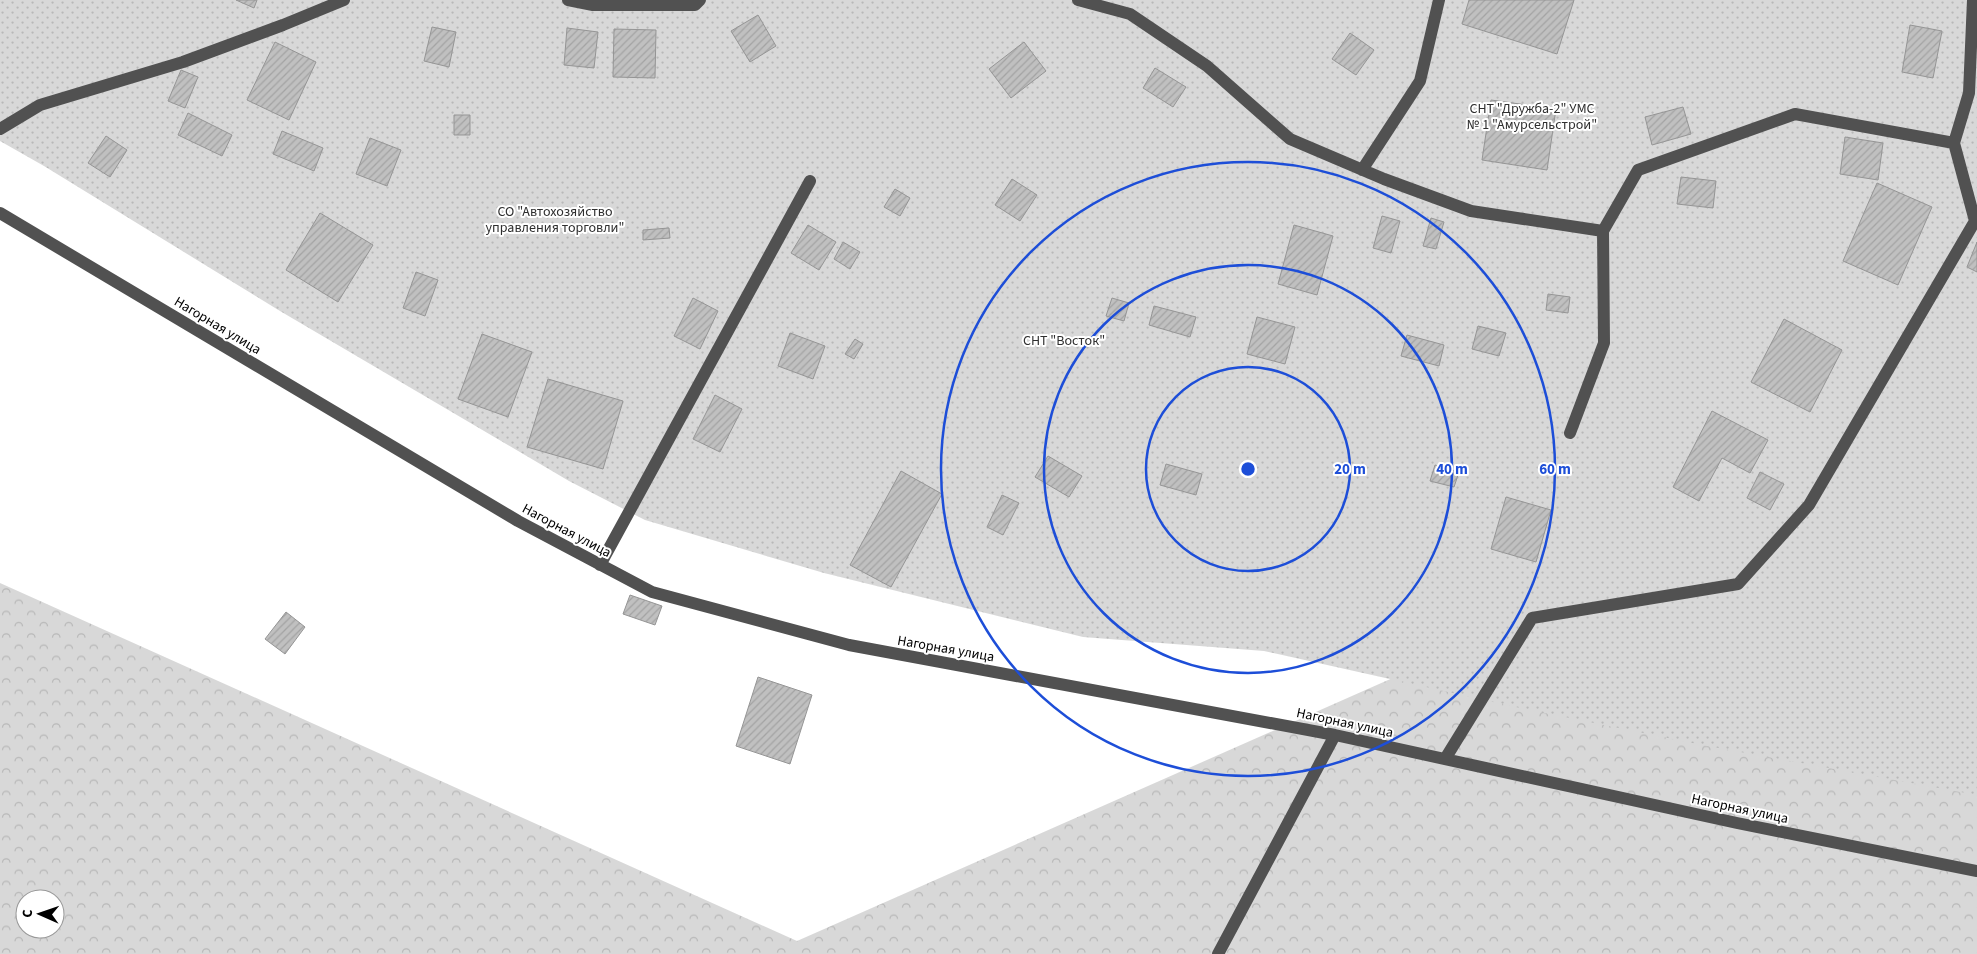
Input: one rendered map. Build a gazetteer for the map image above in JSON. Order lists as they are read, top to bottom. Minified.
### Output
{"streets":{"street":["Нагорная улица"]},"parks":["СНТ \"Дружба-2\" УМС № 1 \"Амурсельстрой\"","СО \"Автохозяйство управления торговли\"","СНТ \"Восток\""],"north":"left","rings":["20 m","40 m","60 m"]}
